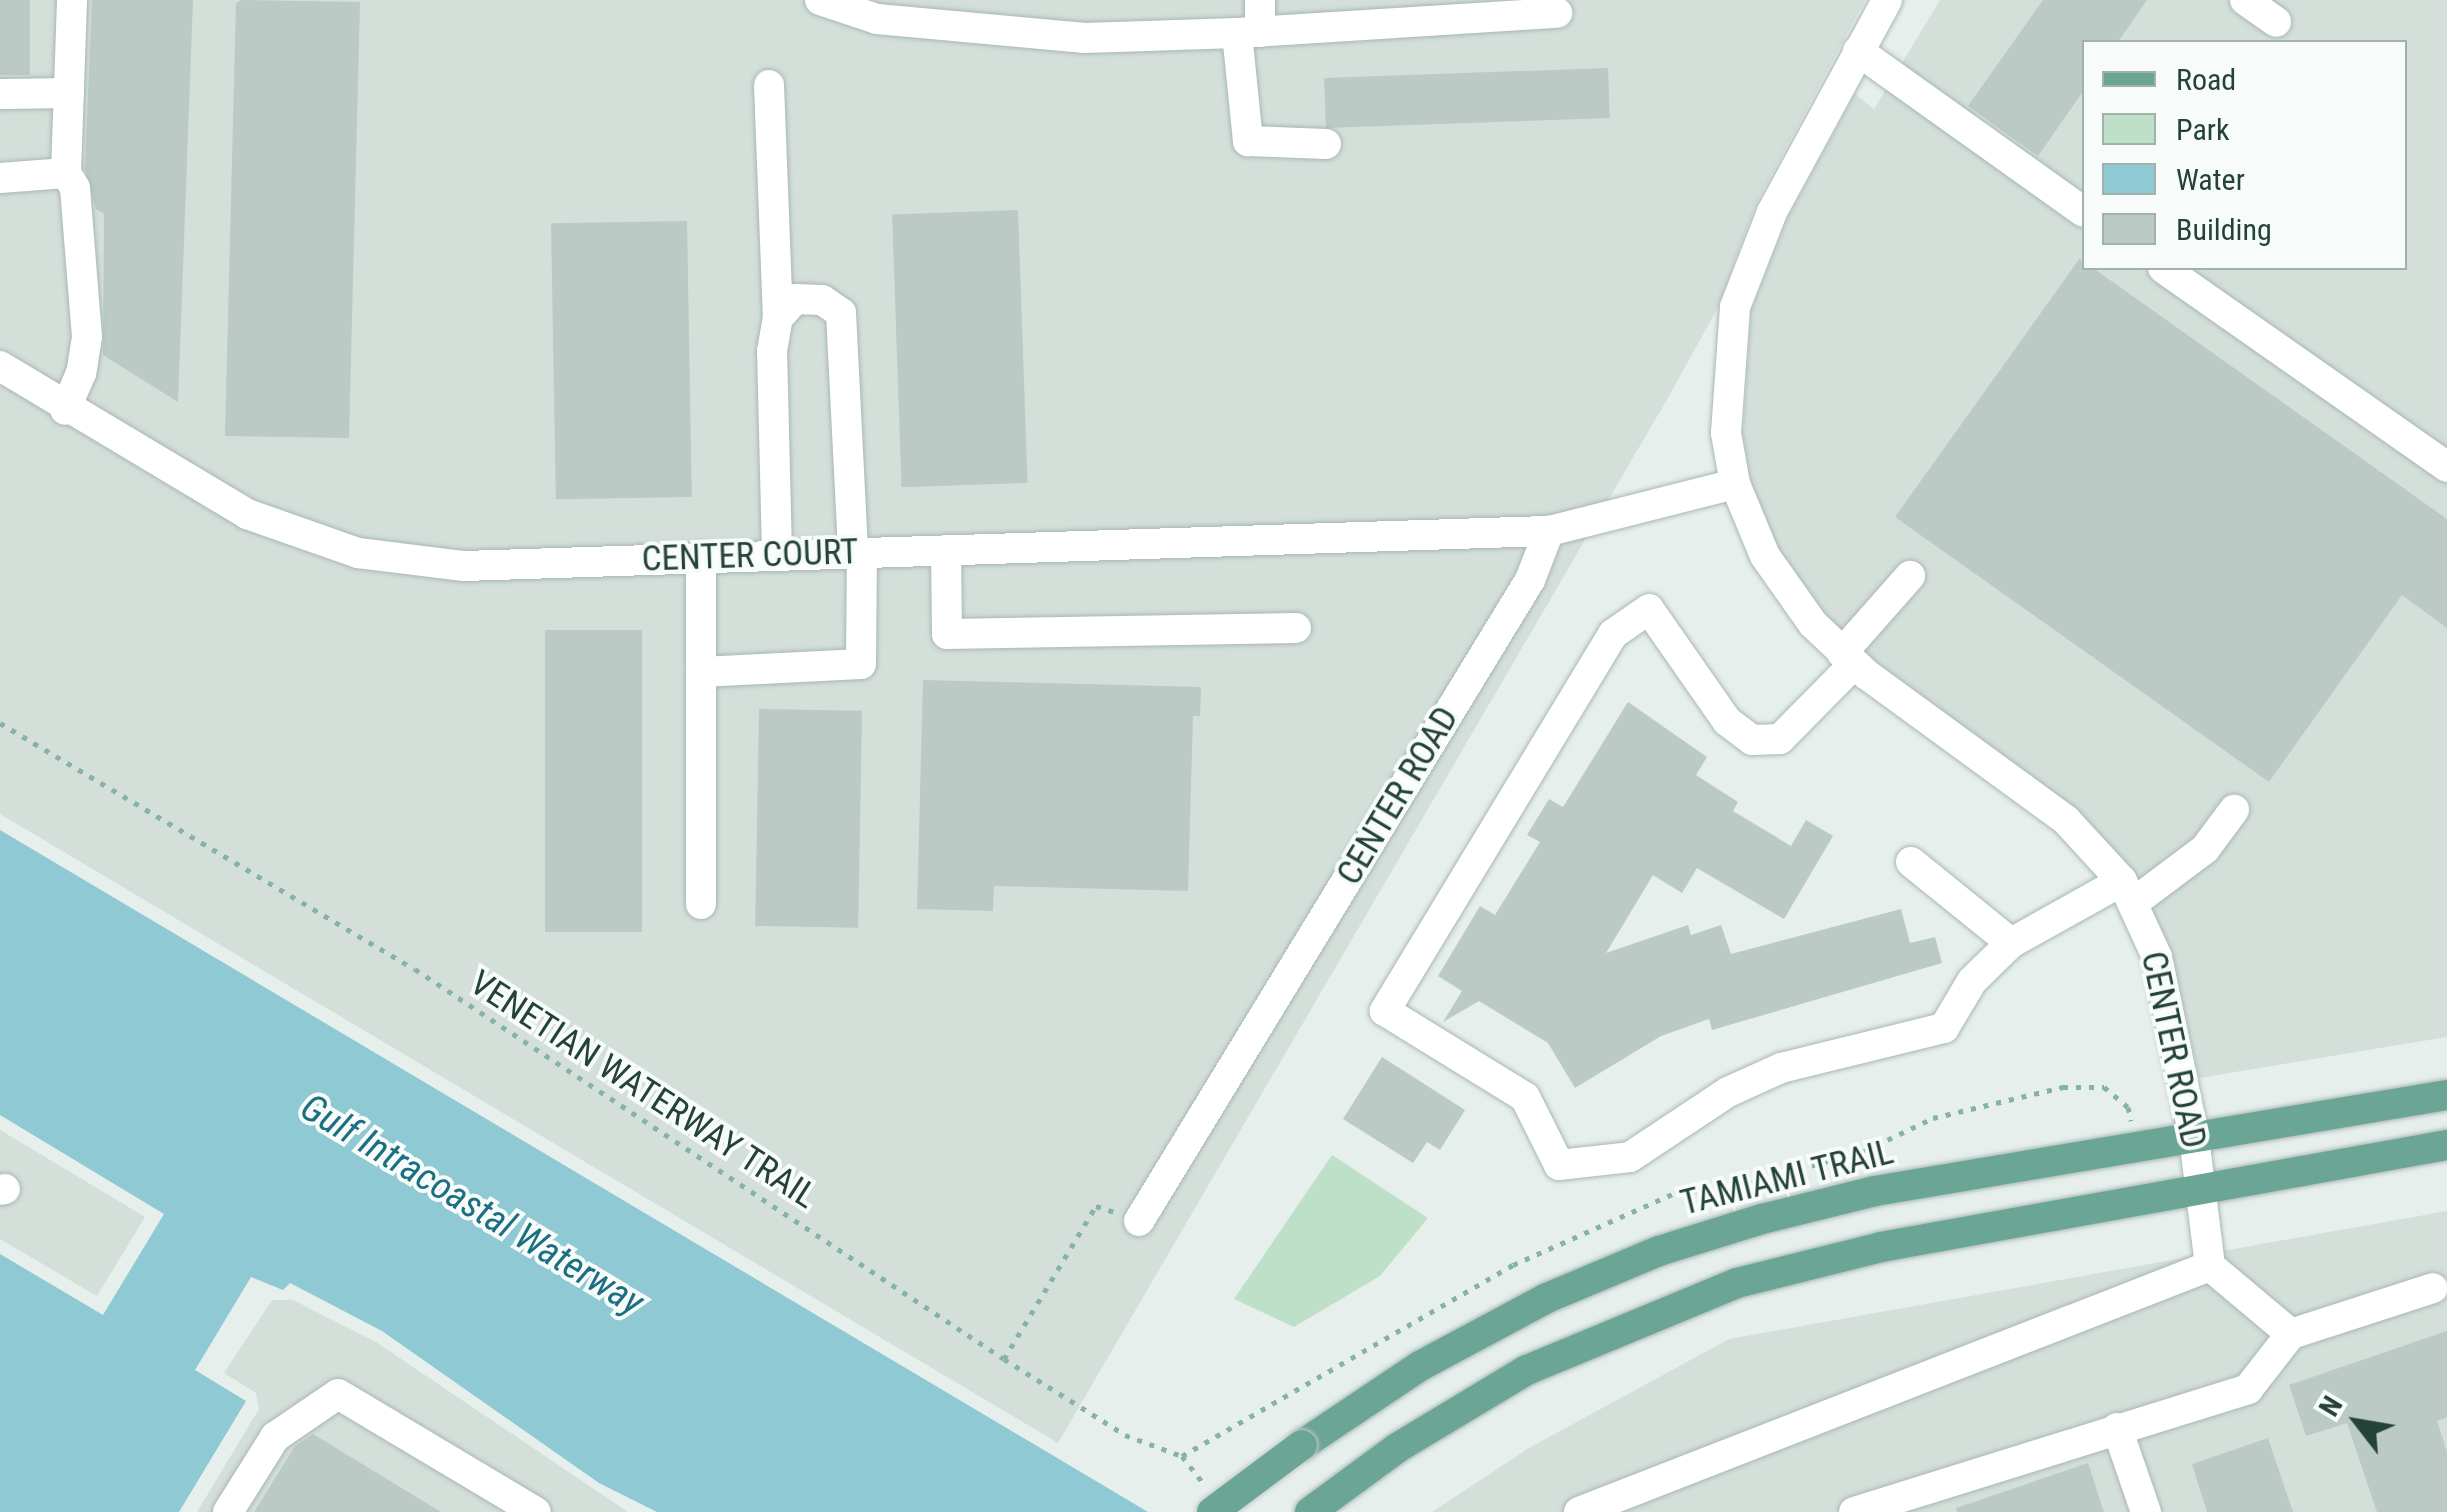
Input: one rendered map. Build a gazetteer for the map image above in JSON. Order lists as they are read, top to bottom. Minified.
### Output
{"streets":{"main road":["TAMIAMI TRAIL"],"street":["CENTER COURT","CENTER ROAD"],"path":["VENETIAN WATERWAY TRAIL"]},"crossings":[["CENTER COURT","CENTER ROAD"],["CENTER ROAD","TAMIAMI TRAIL"],["VENETIAN WATERWAY TRAIL","TAMIAMI TRAIL"]],"water":["Gulf Intracoastal Waterway"],"legend":["Road","Park","Water","Building"],"north":"top left"}
